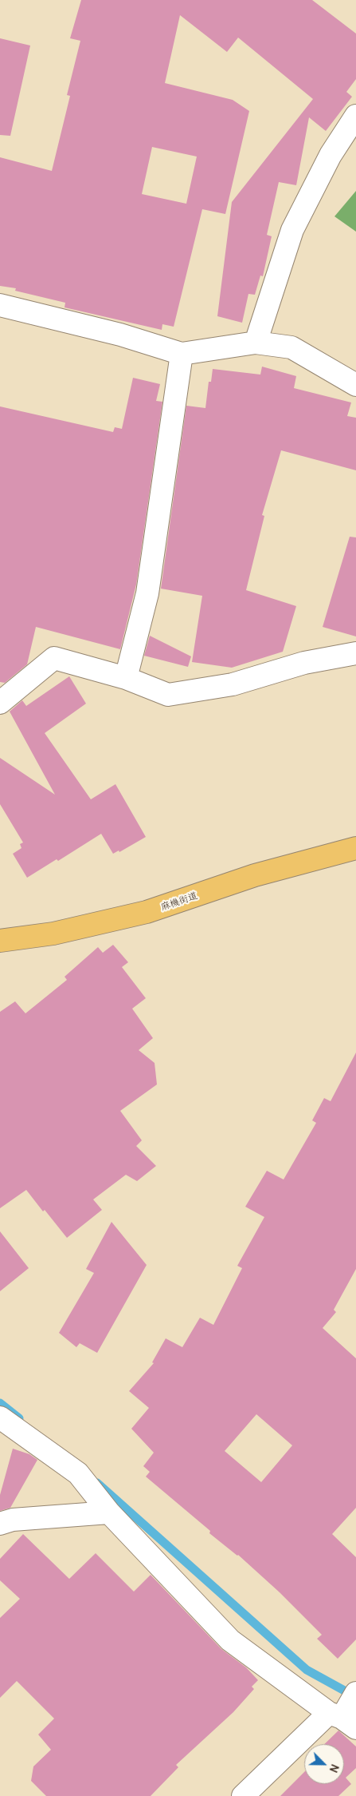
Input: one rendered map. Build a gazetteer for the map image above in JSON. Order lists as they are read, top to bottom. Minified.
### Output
{"streets":{"main road":["麻機街道"]},"north":"bottom right"}
